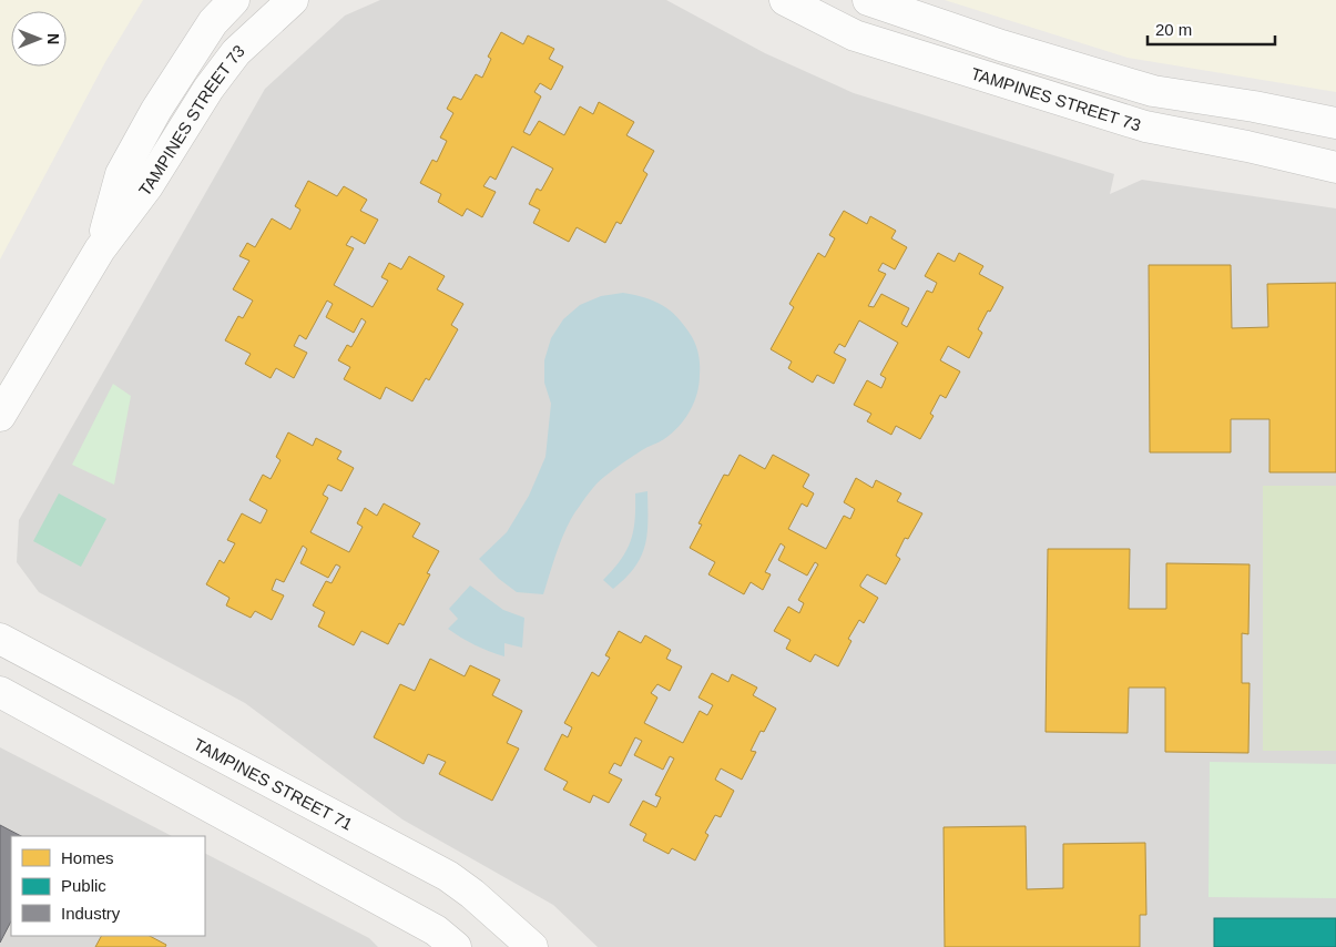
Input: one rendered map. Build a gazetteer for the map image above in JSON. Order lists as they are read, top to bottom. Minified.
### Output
{"streets":{"street":["TAMPINES STREET 73","TAMPINES STREET 71"]},"legend":["Homes","Public","Industry"],"scale_bar":"20 m","north":"right"}
